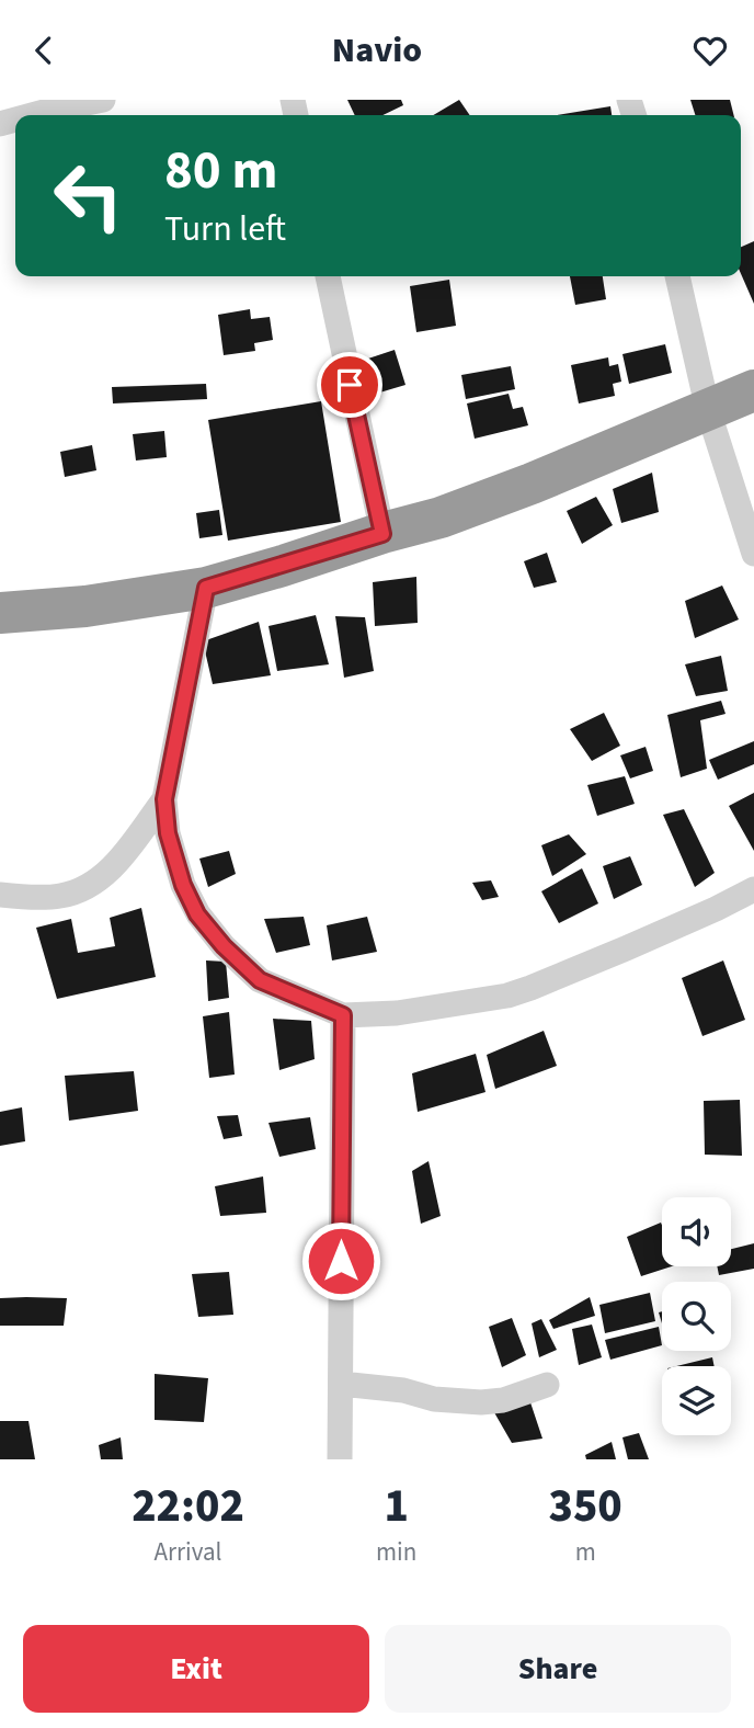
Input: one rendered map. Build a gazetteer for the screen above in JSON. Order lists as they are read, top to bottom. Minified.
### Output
{"page":{"header":"Navio","turn":["80 m","Turn left"],"eta":["22:02","Arrival","1","min","350","m"],"buttons":["Exit","Share"]}}
